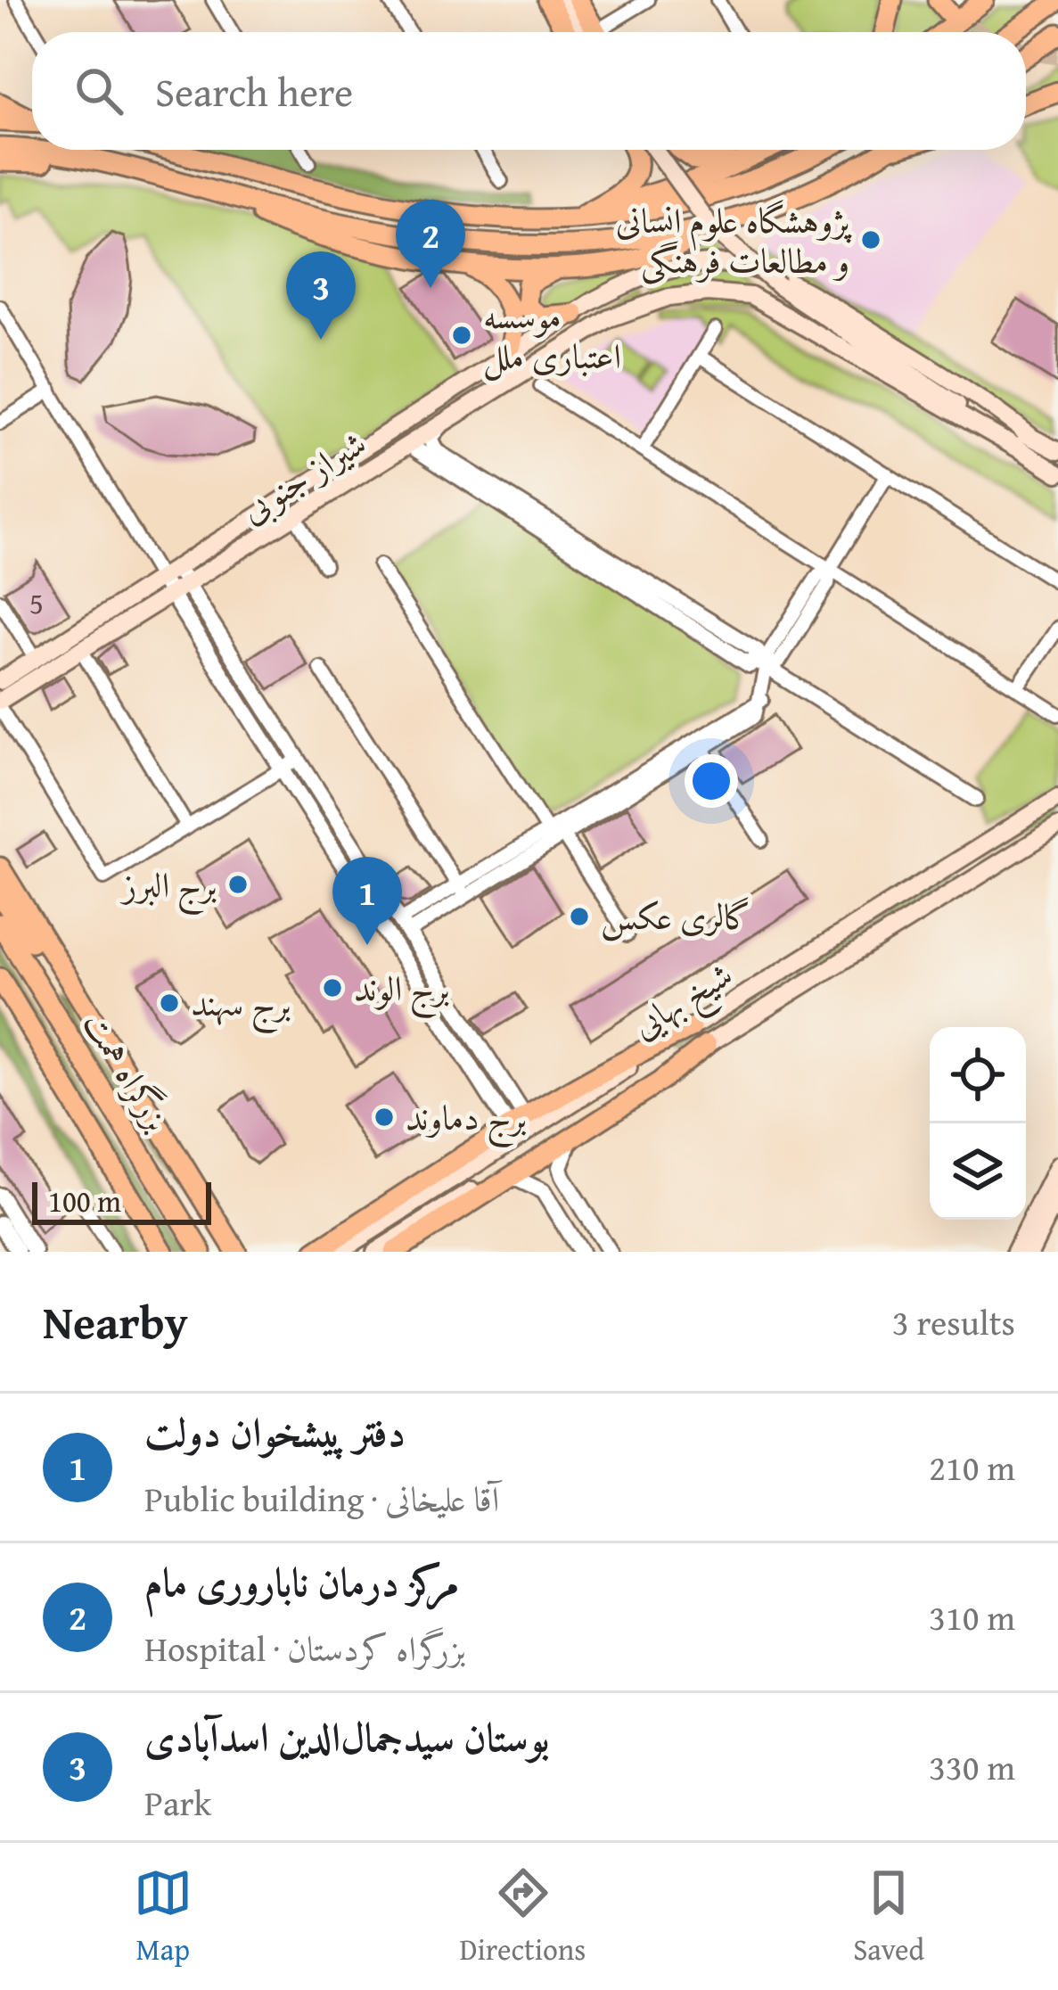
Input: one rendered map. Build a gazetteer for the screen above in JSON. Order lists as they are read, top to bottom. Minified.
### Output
{"streets":{"highway":["بزرگراه همت"],"main road":["شیراز جنوبی","شیخ بهایی"]},"places":["پژوهشگاه علوم انسانی و مطالعات فرهنگی","موسسه اعتباری ملل","برج البرز","گالری عکس","برج الوند","برج سهند","برج دماوند"],"house_numbers":["5"],"scale_bar":"100 m","page":{"search":"Search here","pins":["2","3","1"],"scale":"100 m","heading":["Nearby","3 results"],"list":[{"mark":"1","name":"دفتر پیشخوان دولت","note":"Public building · آقا علیخانی","value":"210 m"},{"mark":"2","name":"مرکز درمان ناباروری مام","note":"Hospital · بزرگراه کردستان","value":"310 m"},{"mark":"3","name":"بوستان سیدجمال‌الدین اسدآبادی","note":"Park","value":"330 m"}],"nav":["Map","Directions","Saved"]}}
